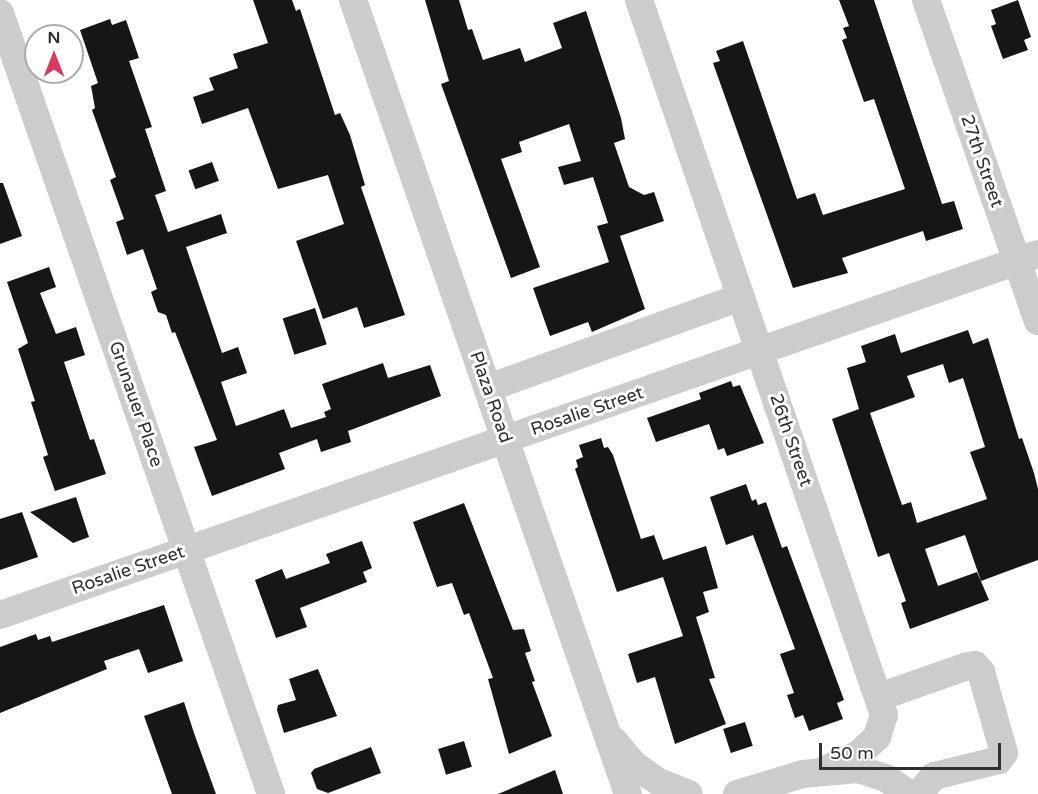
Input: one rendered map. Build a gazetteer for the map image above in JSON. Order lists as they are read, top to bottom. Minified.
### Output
{"streets":{"street":["27th Street","Plaza Road","Grunauer Place","Rosalie Street","26th Street"]},"crossings":[["27th Street","Rosalie Street"],["Plaza Road","Rosalie Street"],["Grunauer Place","Rosalie Street"],["Rosalie Street","26th Street"]],"scale_bar":"50 m","north":"top"}
